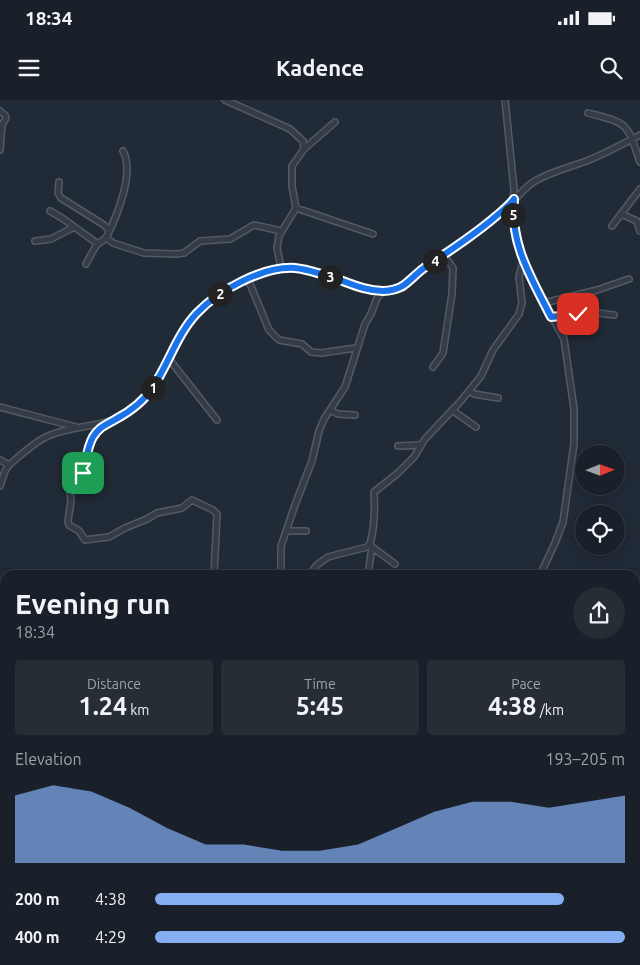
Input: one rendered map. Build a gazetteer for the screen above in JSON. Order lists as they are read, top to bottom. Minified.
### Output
{"north":"right","page":{"status":"18:34","header":"Kadence","pins":["5","4","3","2","1"],"heading":["Evening run","18:34"],"stats":[["Distance","1.24 km"],["Time","5:45"],["Pace","4:38 /km"]],"chart":["Elevation","193–205 m"],"list":[{"name":"200 m","note":"4:38"},{"name":"400 m","note":"4:29"}]}}
